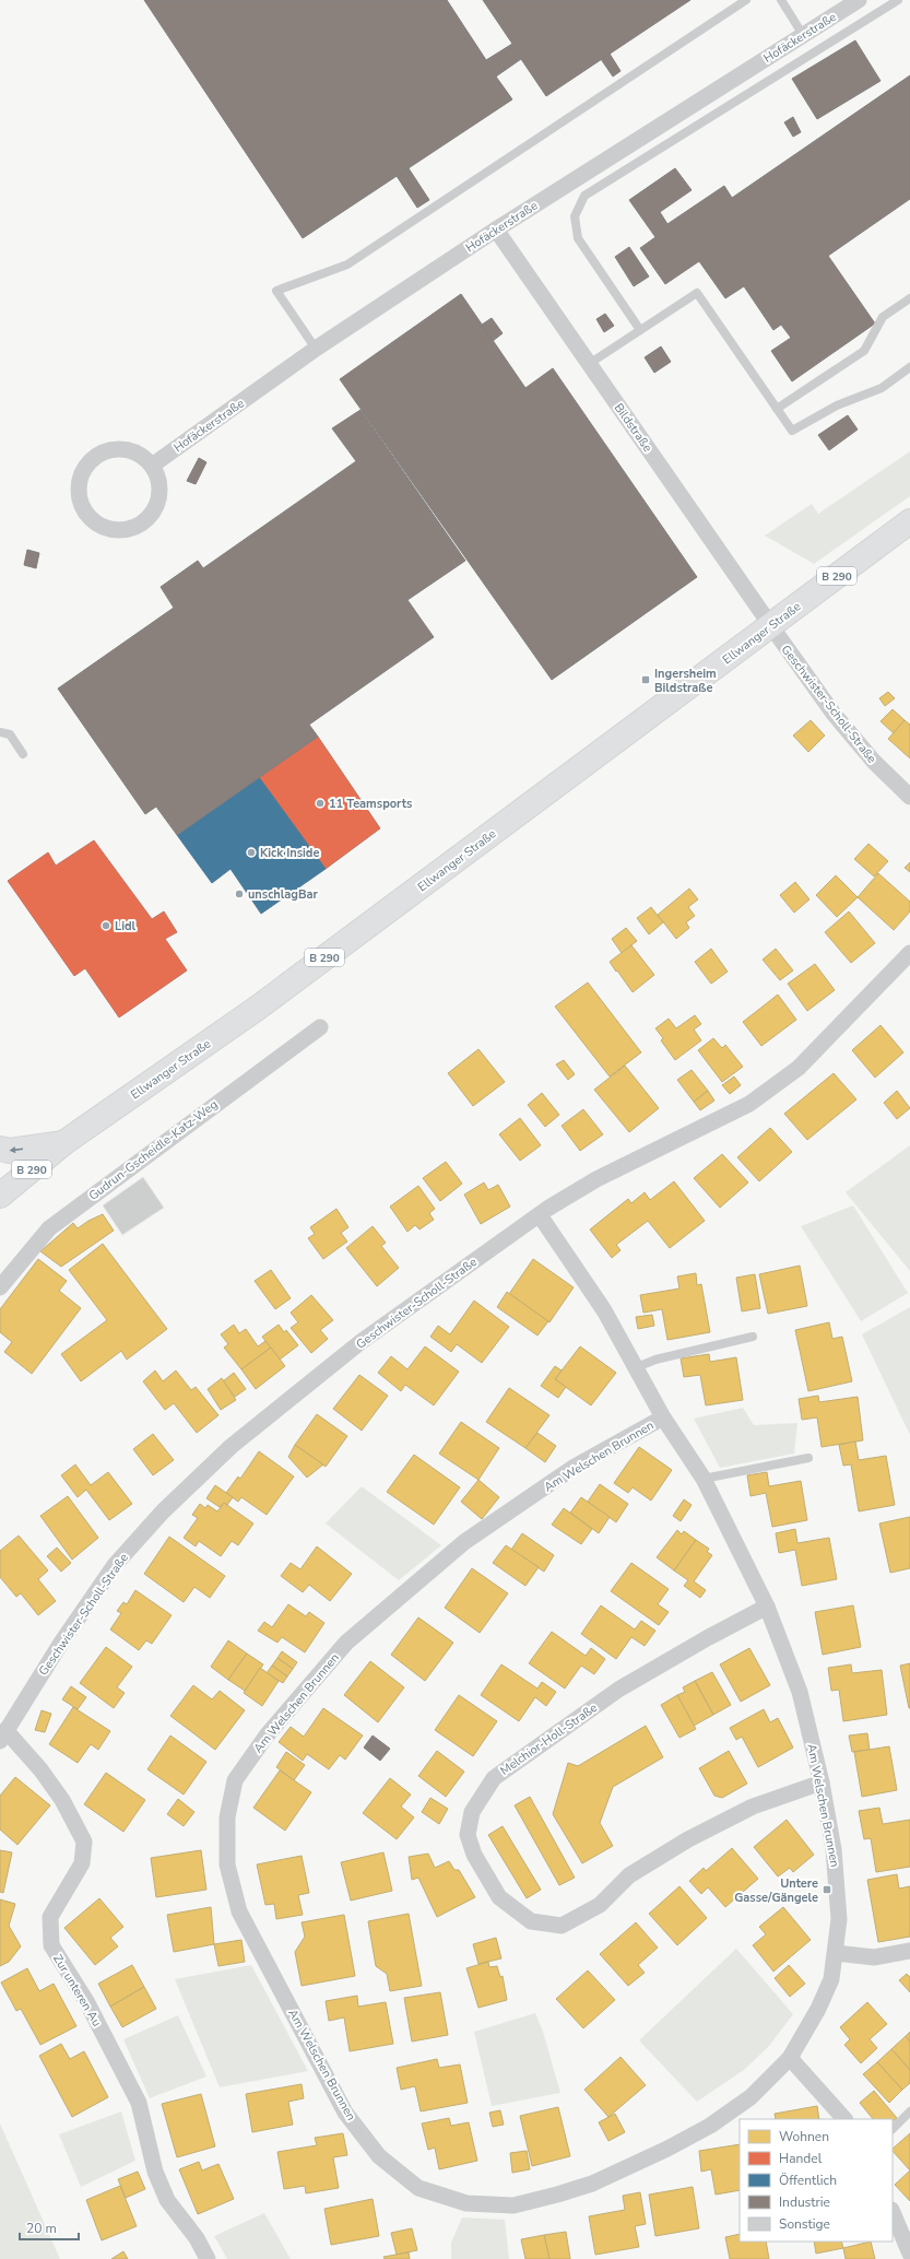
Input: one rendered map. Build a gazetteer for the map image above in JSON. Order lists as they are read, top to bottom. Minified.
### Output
{"streets":{"main road":["B 290","Ellwanger Straße"],"street":["Hofäckerstraße","Bildstraße","Geschwister-Scholl-Straße","Gudrun-Gscheidle-Katz-Weg","Am Welschen Brunnen","Melchior-Holl-Straße","Zur unteren Au"]},"crossings":[["Hofäckerstraße","Bildstraße"],["Bildstraße","Ellwanger Straße"],["Bildstraße","Geschwister-Scholl-Straße"],["Ellwanger Straße","Geschwister-Scholl-Straße"],["Geschwister-Scholl-Straße","Am Welschen Brunnen"],["Geschwister-Scholl-Straße","Zur unteren Au"],["Am Welschen Brunnen","Melchior-Holl-Straße"]],"places":{"transit":["Ingersheim Bildstraße","Untere Gasse/Gängele"],"other":["11 Teamsports","Kick Inside","unschlagBar","Lidl"]},"legend":["Wohnen","Handel","Öffentlich","Industrie","Sonstige"],"scale_bar":"20 m"}
